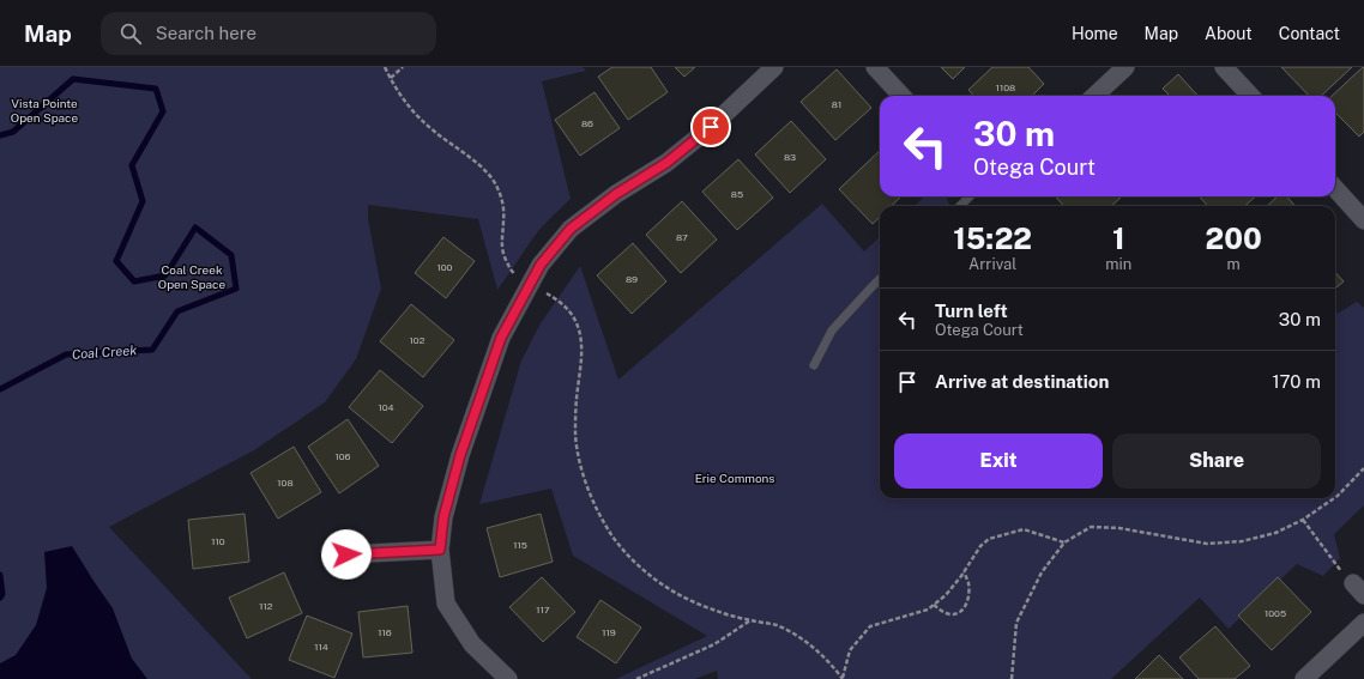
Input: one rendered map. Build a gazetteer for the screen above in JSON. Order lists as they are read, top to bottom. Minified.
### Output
{"water":["Coal Creek"],"parks":["Vista Pointe Open Space","Coal Creek Open Space","Erie Commons"],"house_numbers":["1108","81","86","83","85","87","100","89","102","104","106","108","110","115","112","117","1005","116","119","114"],"page":{"header":"Map","search":"Search here","nav":["Home","Map","About","Contact"],"turn":["30 m","Otega Court"],"eta":["15:22","Arrival","1","min","200","m"],"list":[{"name":"Turn left","note":"Otega Court","value":"30 m"},{"name":"Arrive at destination","value":"170 m"}],"buttons":["Exit","Share"]}}
